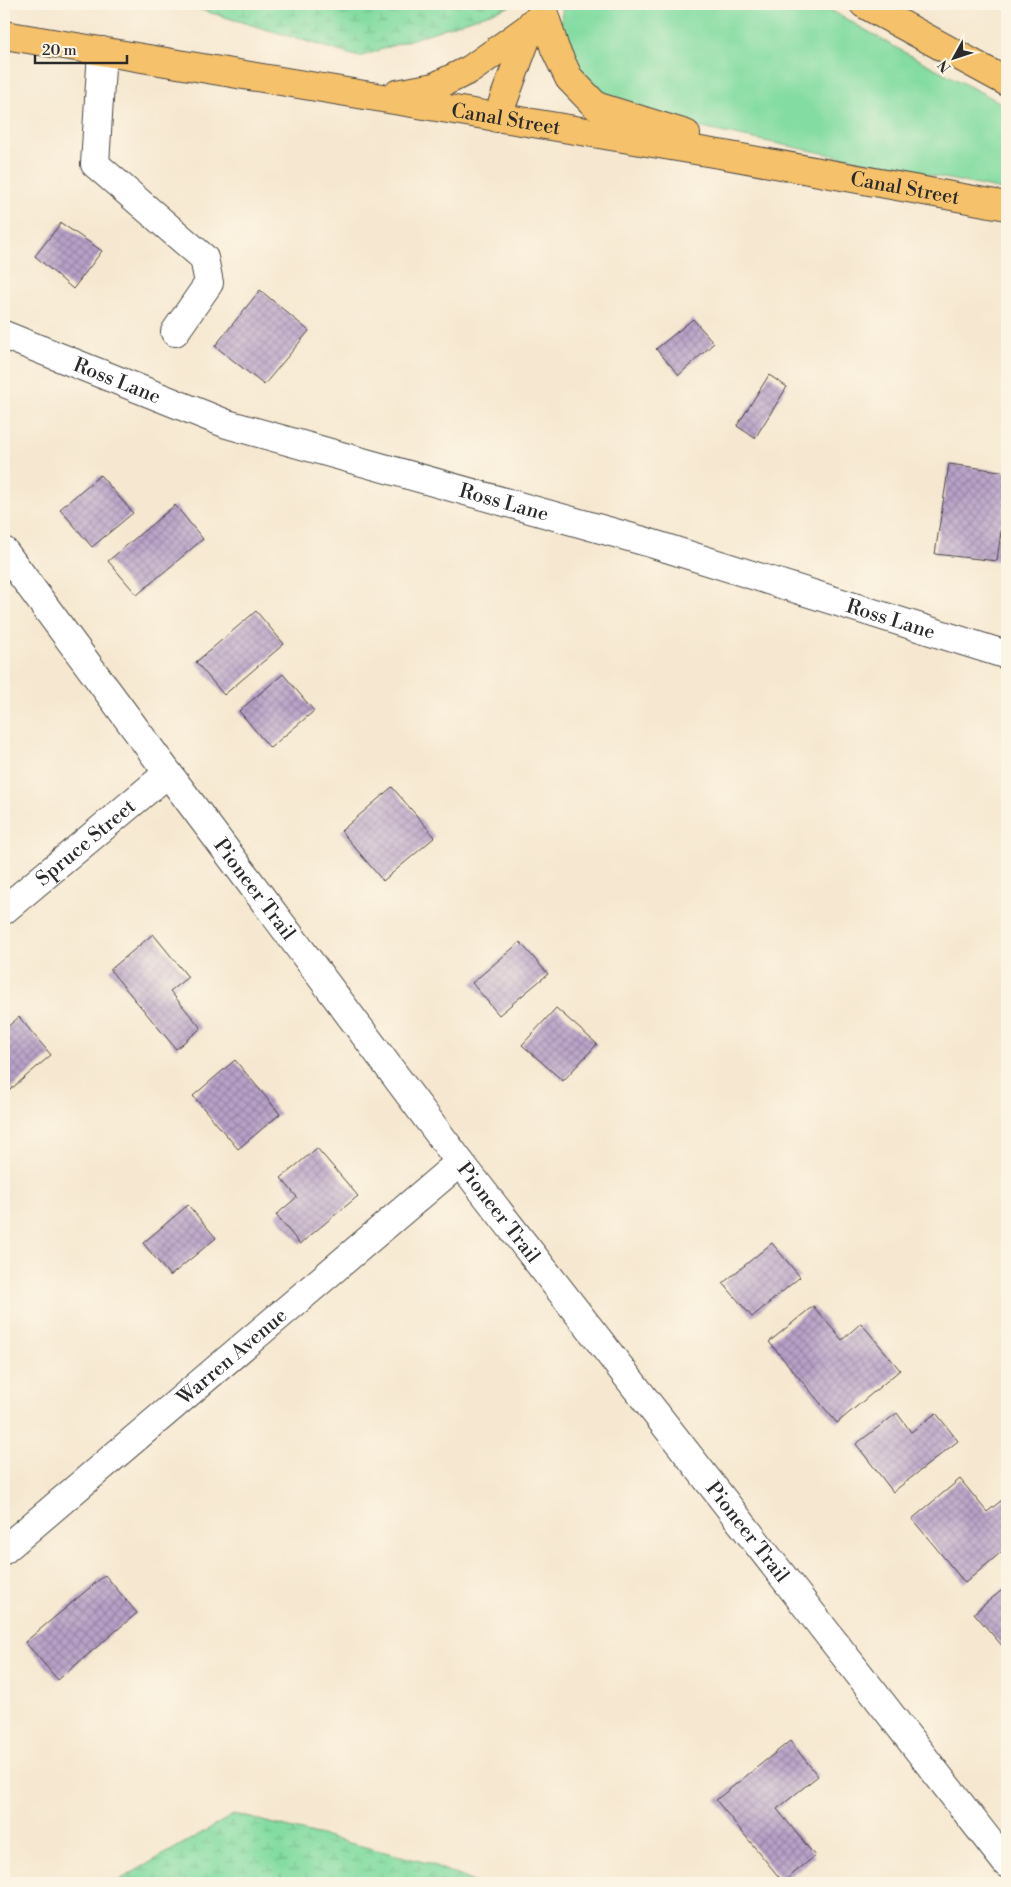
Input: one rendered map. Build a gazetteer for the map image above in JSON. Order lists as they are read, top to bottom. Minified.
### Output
{"streets":{"main road":["Canal Street"],"street":["Ross Lane","Spruce Street","Pioneer Trail","Warren Avenue"]},"crossings":[["Spruce Street","Pioneer Trail"],["Pioneer Trail","Warren Avenue"]],"scale_bar":"20 m","north":"bottom left"}
